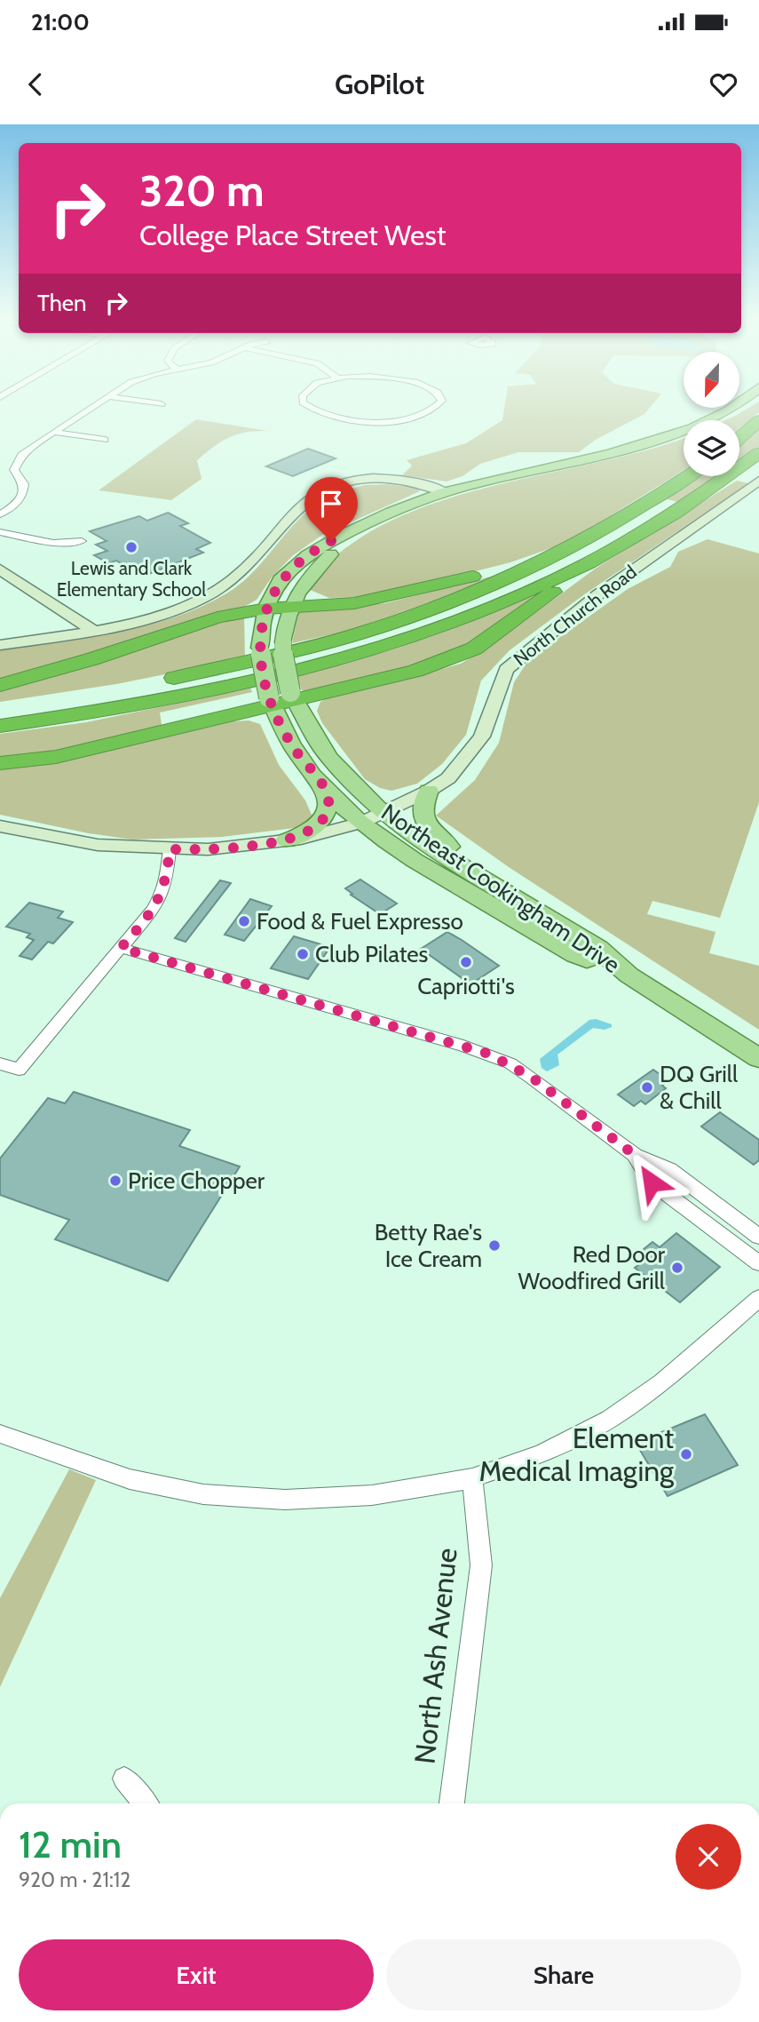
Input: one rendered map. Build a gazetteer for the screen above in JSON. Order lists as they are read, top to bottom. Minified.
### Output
{"streets":{"main road":["North Church Road","Northeast Cookingham Drive"],"street":["North Ash Avenue"]},"crossings":[["North Church Road","Northeast Cookingham Drive"]],"places":["Lewis and Clark Elementary School","Food & Fuel Expresso","Club Pilates","Capriotti's","DQ Grill & Chill","Price Chopper","Betty Rae's Ice Cream","Red Door Woodfired Grill","Element Medical Imaging"],"north":"bottom","page":{"status":"21:00","header":"GoPilot","turn":["320 m","College Place Street West"],"then":"Then","heading":["12 min","920 m · 21:12"],"buttons":["Exit","Share"]}}
